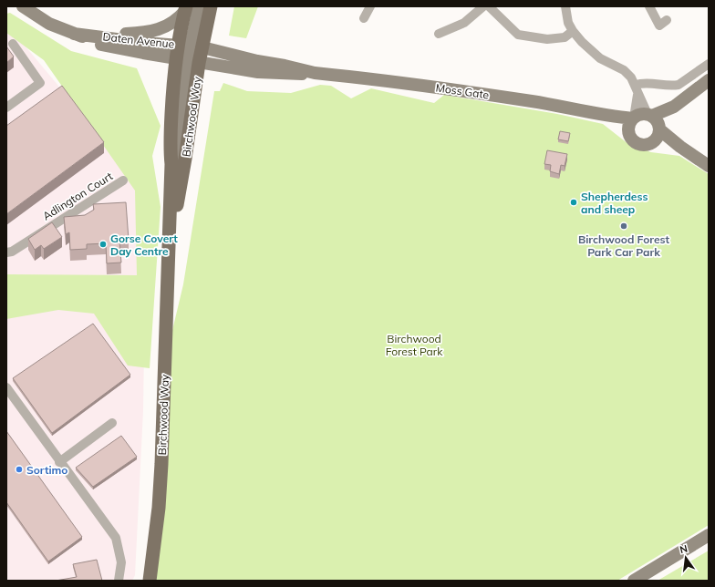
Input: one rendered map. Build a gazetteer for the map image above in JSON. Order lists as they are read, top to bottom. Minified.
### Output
{"streets":{"main road":["Birchwood Way"],"street":["Daten Avenue","Moss Gate","Adlington Court"]},"crossings":[["Daten Avenue","Moss Gate"],["Daten Avenue","Birchwood Way"],["Moss Gate","Birchwood Way"]],"parks":["Birchwood Forest Park"],"places":["Shepherdess and sheep","Birchwood Forest Park Car Park","Gorse Covert Day Centre","Sortimo"],"north":"top"}
